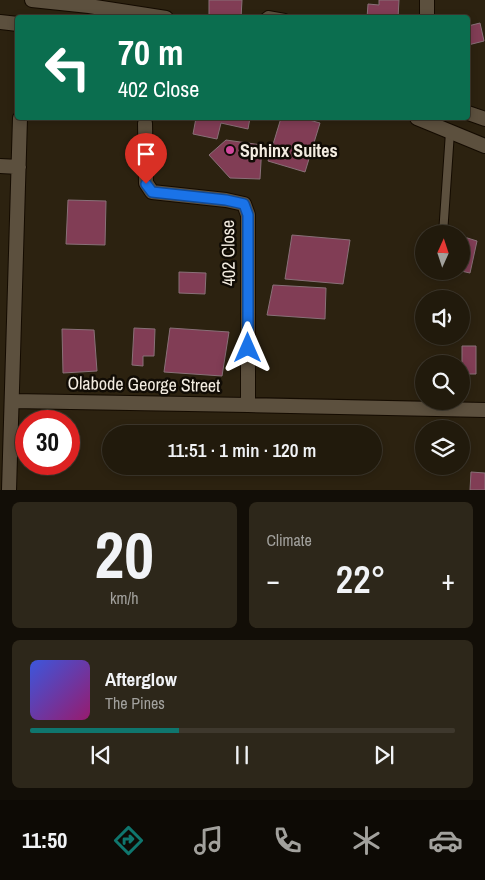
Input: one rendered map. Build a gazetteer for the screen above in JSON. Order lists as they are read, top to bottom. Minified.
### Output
{"streets":{"street":["402 Close","Olabode George Street"]},"crossings":[["402 Close","Olabode George Street"]],"places":["Sphinx Suites"],"north":"top","page":{"turn":["70 m","402 Close"],"limit":"30","trip":"11:51 · 1 min · 120 m","tile":[["20","km/h"],"Climate"],"heat":["−","22°","+"],"song":["Afterglow","The Pines"],"tabs":"11:50"}}
